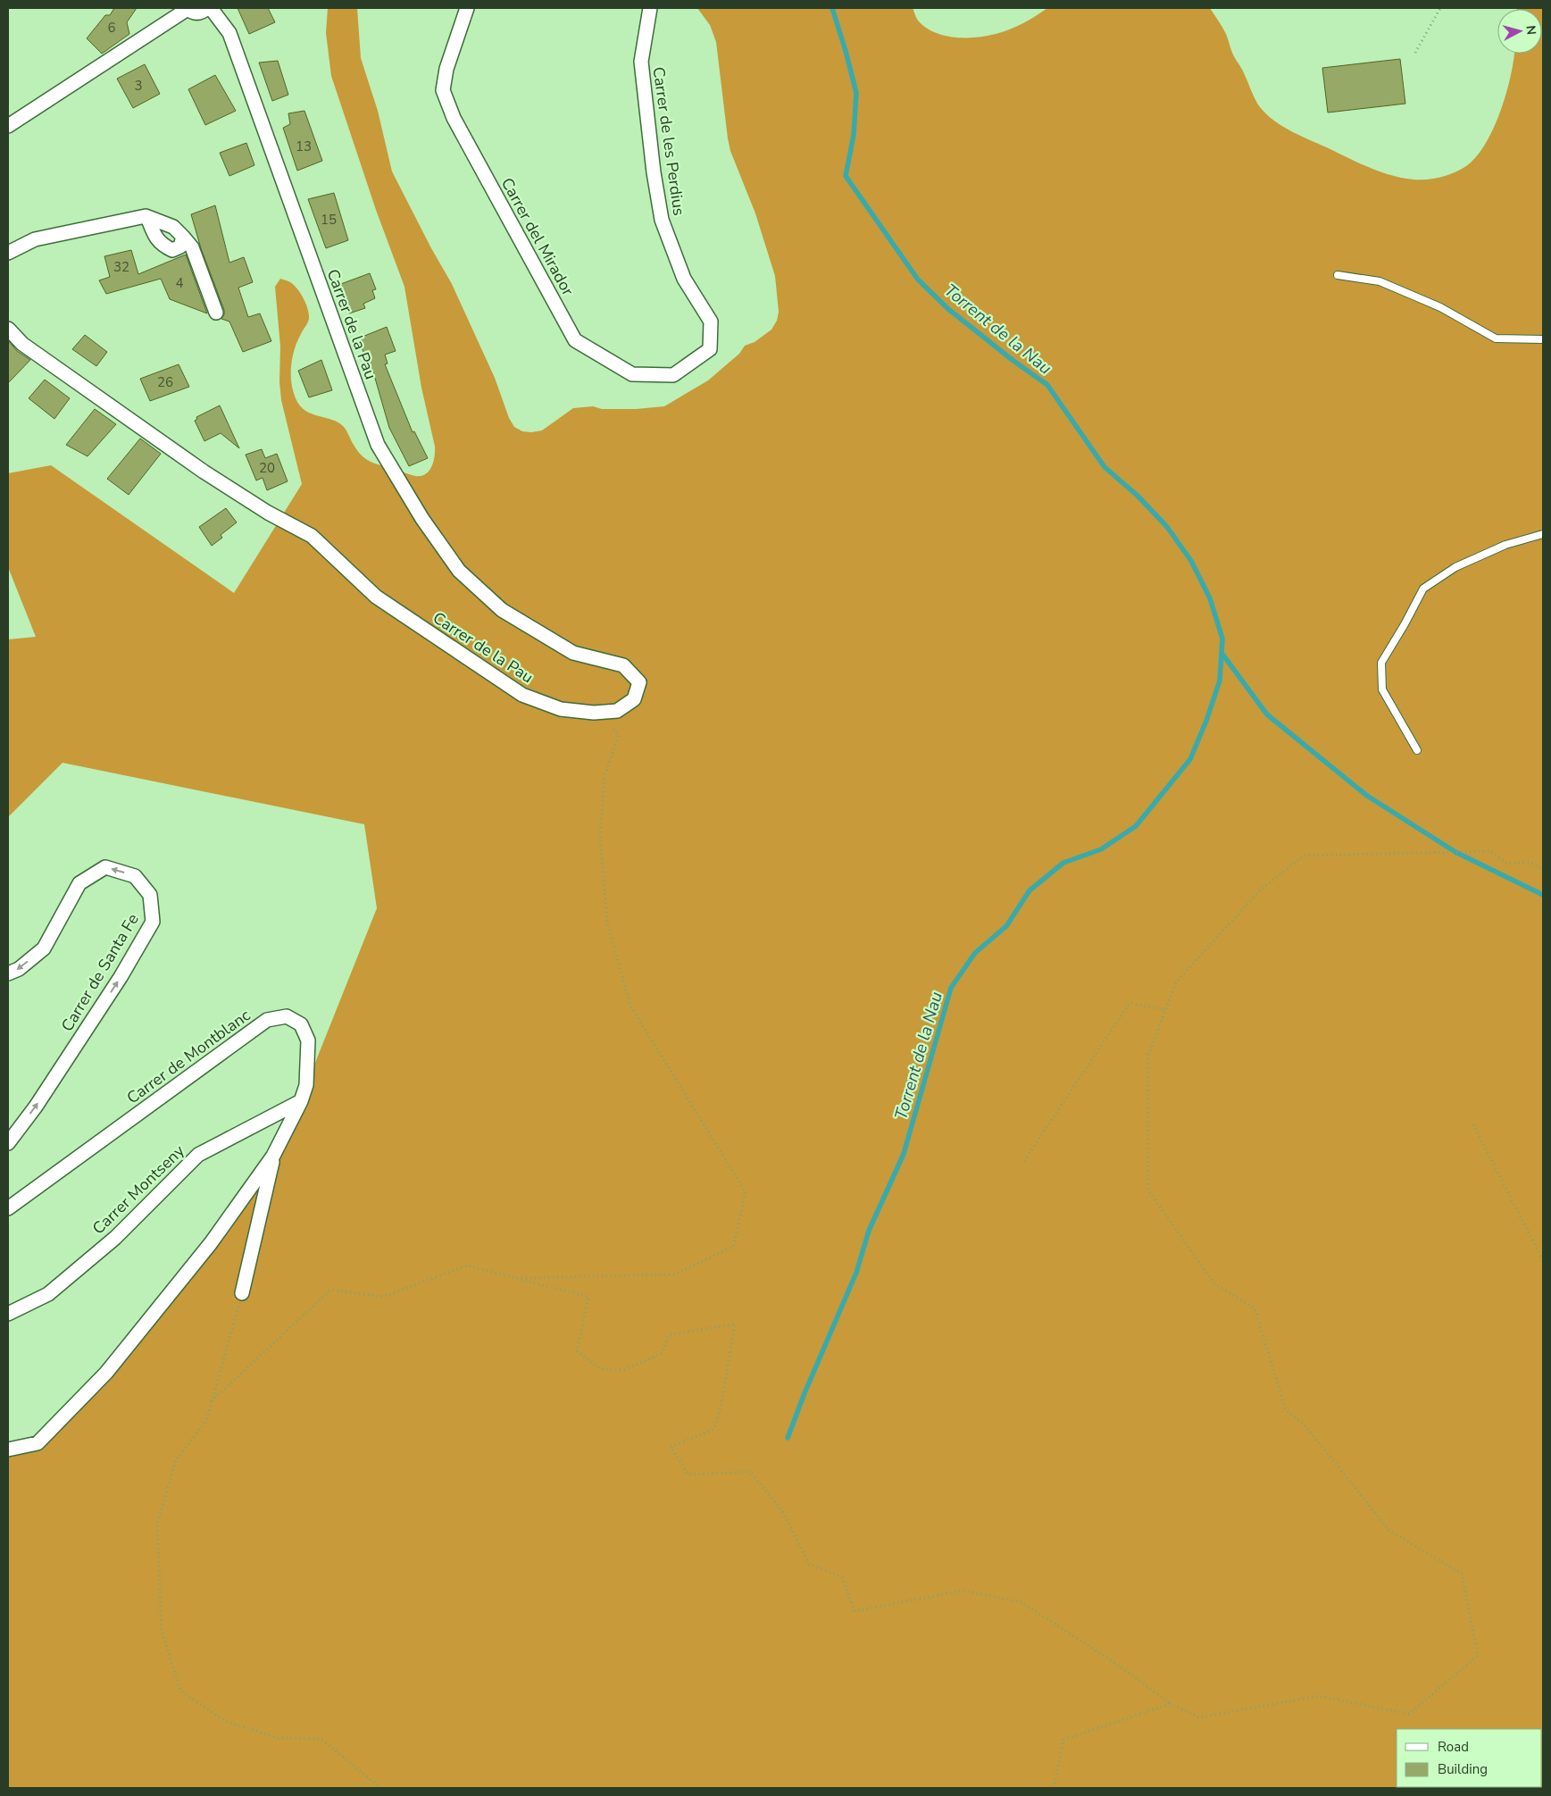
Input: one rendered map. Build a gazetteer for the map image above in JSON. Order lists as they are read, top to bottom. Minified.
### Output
{"streets":{"street":["Carrer de les Perdius","Carrer del Mirador","Carrer de la Pau","Carrer de Santa Fe","Carrer de Montblanc","Carrer Montseny"]},"crossings":[["Carrer de les Perdius","Carrer del Mirador"],["Carrer de Montblanc","Carrer Montseny"]],"water":["Torrent de la Nau"],"house_numbers":["6","3","13","15","32","4","26","20"],"legend":["Road","Building"],"north":"right"}
